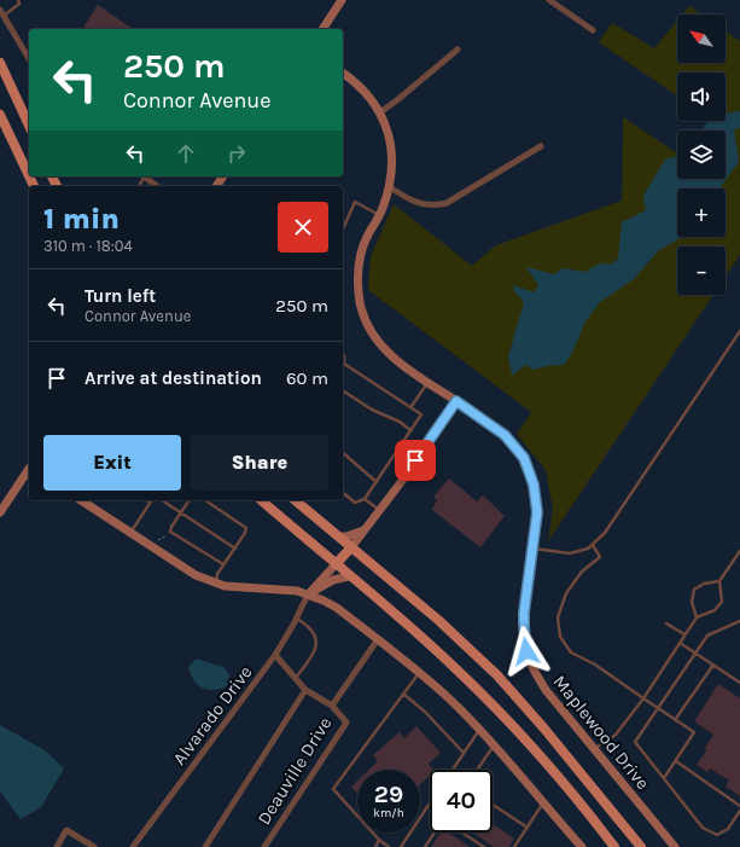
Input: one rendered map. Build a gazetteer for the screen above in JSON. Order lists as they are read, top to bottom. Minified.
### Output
{"streets":{"street":["Alvarado Drive","Maplewood Drive","Deauville Drive"]},"north":"top left","page":{"map_buttons":["+","−"],"turn":["250 m","Connor Avenue"],"heading":["1 min","310 m · 18:04"],"list":[{"name":"Turn left","note":"Connor Avenue","value":"250 m"},{"name":"Arrive at destination","value":"60 m"}],"buttons":["Exit","Share"],"speed":"29 km/h","limit":"40"}}
